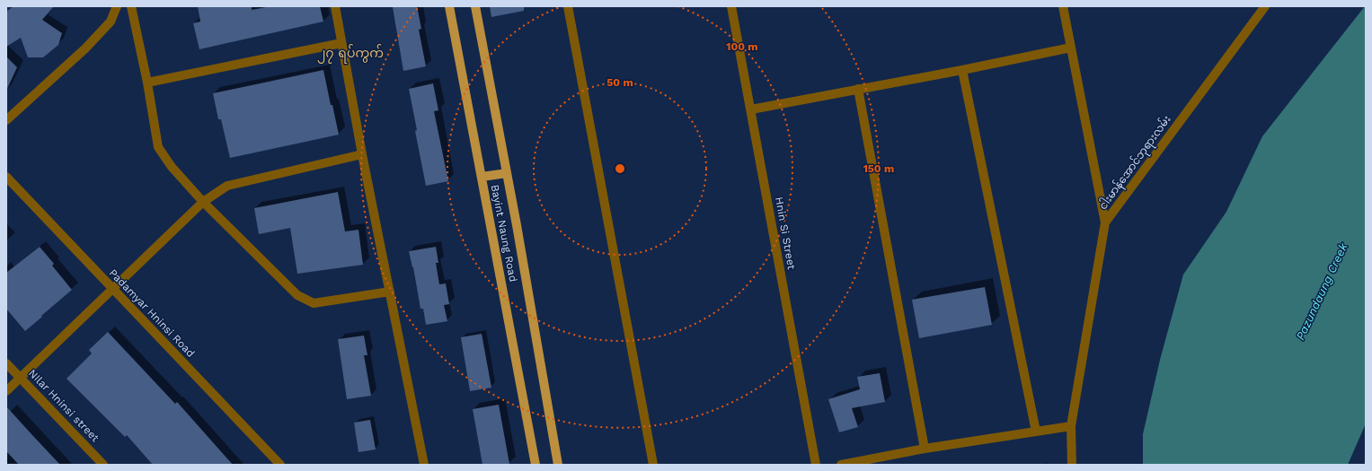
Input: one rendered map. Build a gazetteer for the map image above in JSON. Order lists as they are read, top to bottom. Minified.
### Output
{"streets":{"main road":["Bayint Naung Road"],"street":["ငါးမာန်အောင်ဘုရားလမ်း","Hnin Si Street","Padamyar Hninsi Road","NIlar Hninsi street"]},"districts":["၂၇ ရပ်ကွက်"],"water":["Pazundaung Creek"],"rings":["100 m","50 m","150 m"]}
